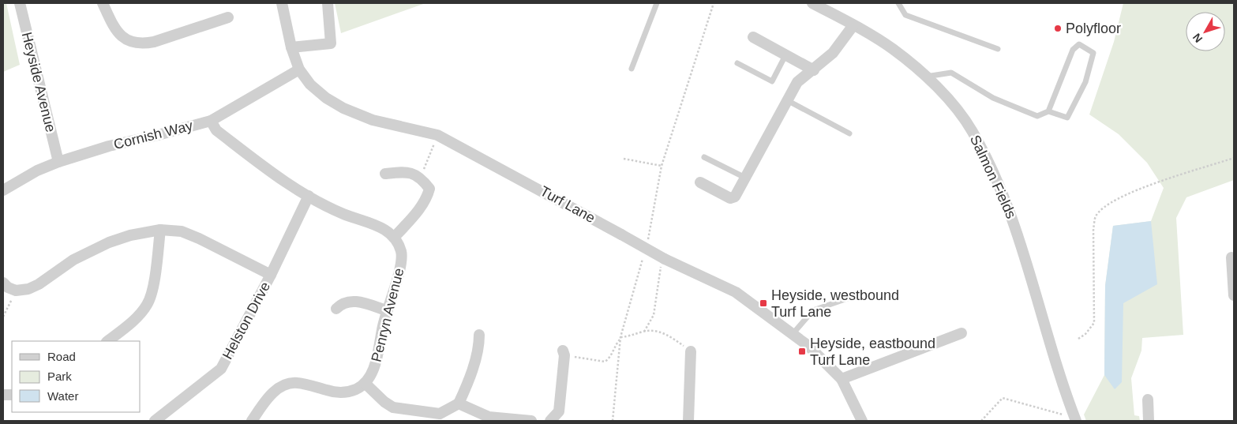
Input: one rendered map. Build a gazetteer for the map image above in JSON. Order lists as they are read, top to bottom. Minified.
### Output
{"streets":{"street":["Heyside Avenue","Cornish Way","Salmon Fields","Turf Lane","Penryn Avenue","Helston Drive"]},"crossings":[["Heyside Avenue","Cornish Way"],["Cornish Way","Turf Lane"]],"places":{"other":["Polyfloor"],"transit":["Heyside, westbound Turf Lane","Heyside, eastbound Turf Lane"]},"legend":["Road","Park","Water"],"north":"bottom left"}
